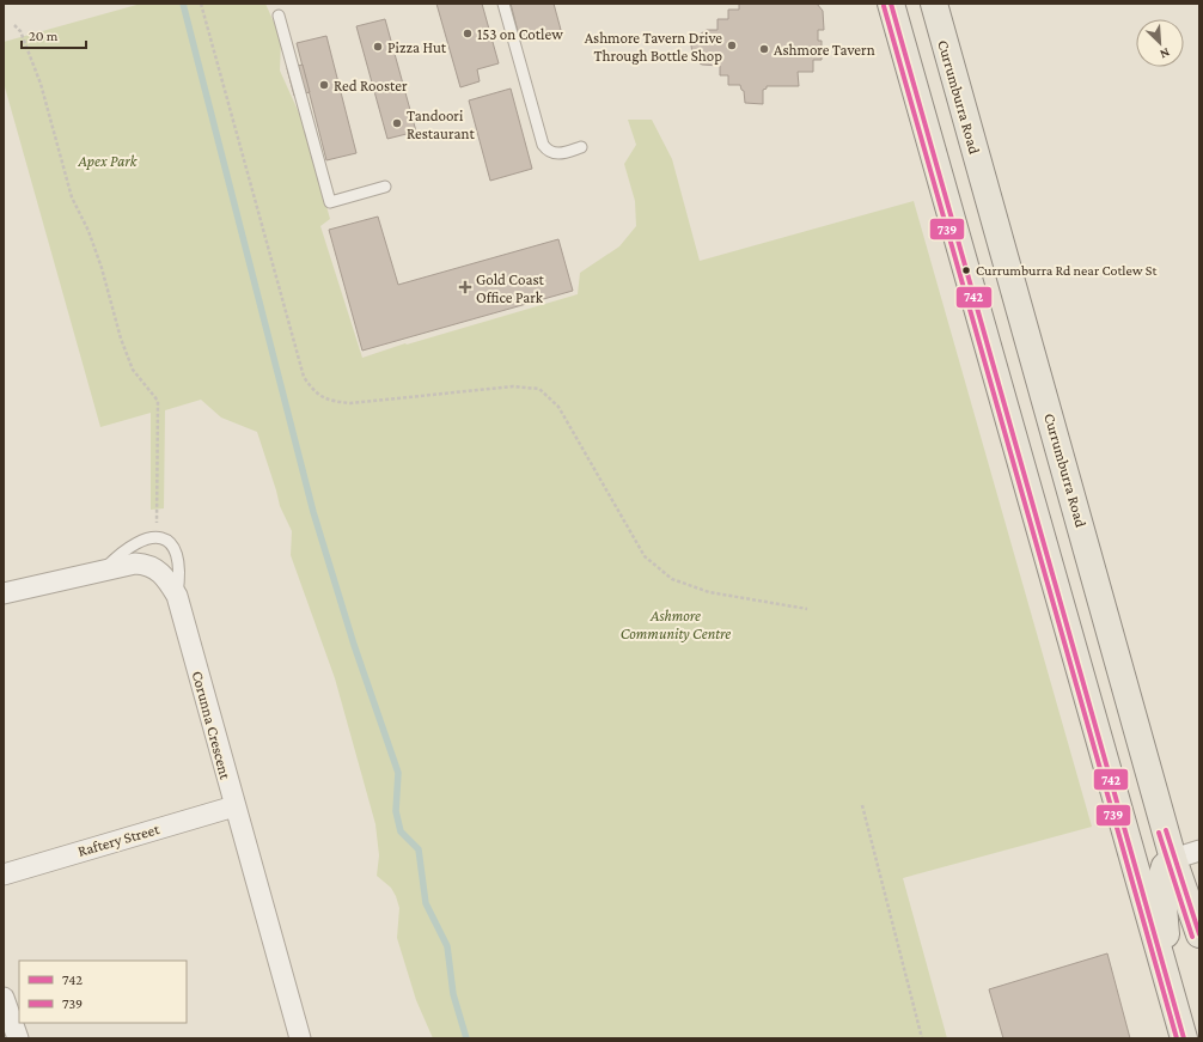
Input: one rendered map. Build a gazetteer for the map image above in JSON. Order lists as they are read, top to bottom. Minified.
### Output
{"streets":{"main road":["Currumburra Road"],"street":["Corunna Crescent","Raftery Street"]},"crossings":[["Corunna Crescent","Raftery Street"]],"parks":["Apex Park","Ashmore Community Centre"],"places":{"other":["153 on Cotlew","Ashmore Tavern Drive Through Bottle Shop","Pizza Hut","Ashmore Tavern","Red Rooster","Tandoori Restaurant","Currumburra Rd near Cotlew St"],"health":["Gold Coast Office Park"]},"lines":["transit line 742","transit line 739"],"legend":["742","739"],"scale_bar":"20 m","north":"bottom right"}
